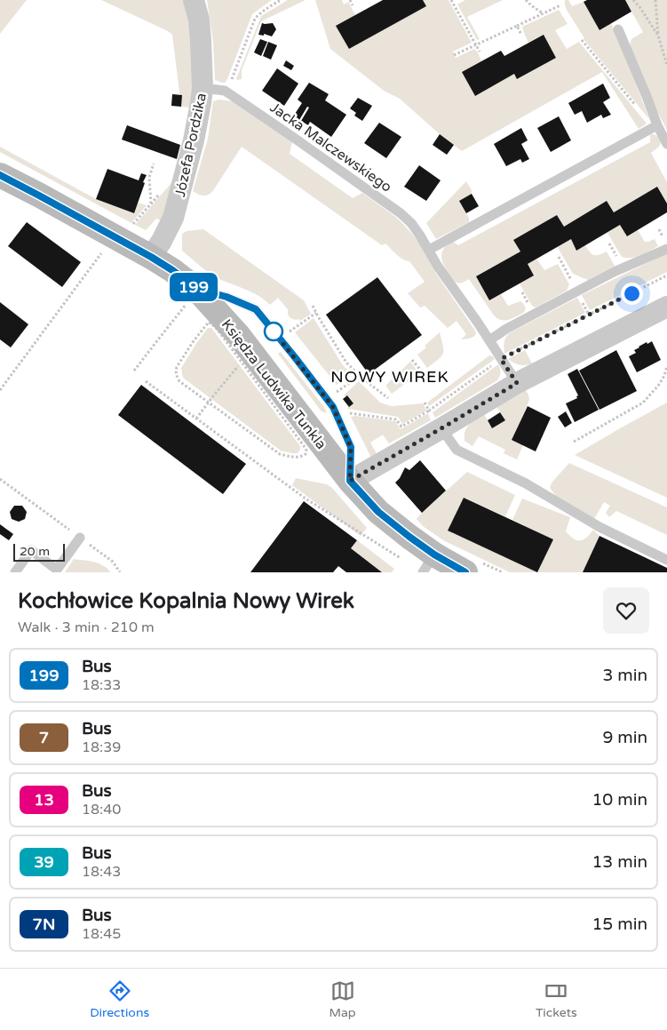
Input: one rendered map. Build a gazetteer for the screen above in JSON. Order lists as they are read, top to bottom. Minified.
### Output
{"streets":{"street":["Józefa Pordzika","Księdza Ludwika Tunkla"],"lane":["Jacka Malczewskiego"]},"crossings":[["Józefa Pordzika","Jacka Malczewskiego"],["Józefa Pordzika","Księdza Ludwika Tunkla"]],"districts":["NOWY WIREK"],"lines":["bus line 199"],"scale_bar":"20 m","page":{"on_map":"199","scale":"20 m","heading":["Kochłowice Kopalnia Nowy Wirek","Walk · 3 min · 210 m"],"list":[{"mark":"199","name":"Bus","note":"18:33","value":"3 min"},{"mark":"7","name":"Bus","note":"18:39","value":"9 min"},{"mark":"13","name":"Bus","note":"18:40","value":"10 min"},{"mark":"39","name":"Bus","note":"18:43","value":"13 min"},{"mark":"7N","name":"Bus","note":"18:45","value":"15 min"}],"tabs":["Directions","Map","Tickets"]}}
